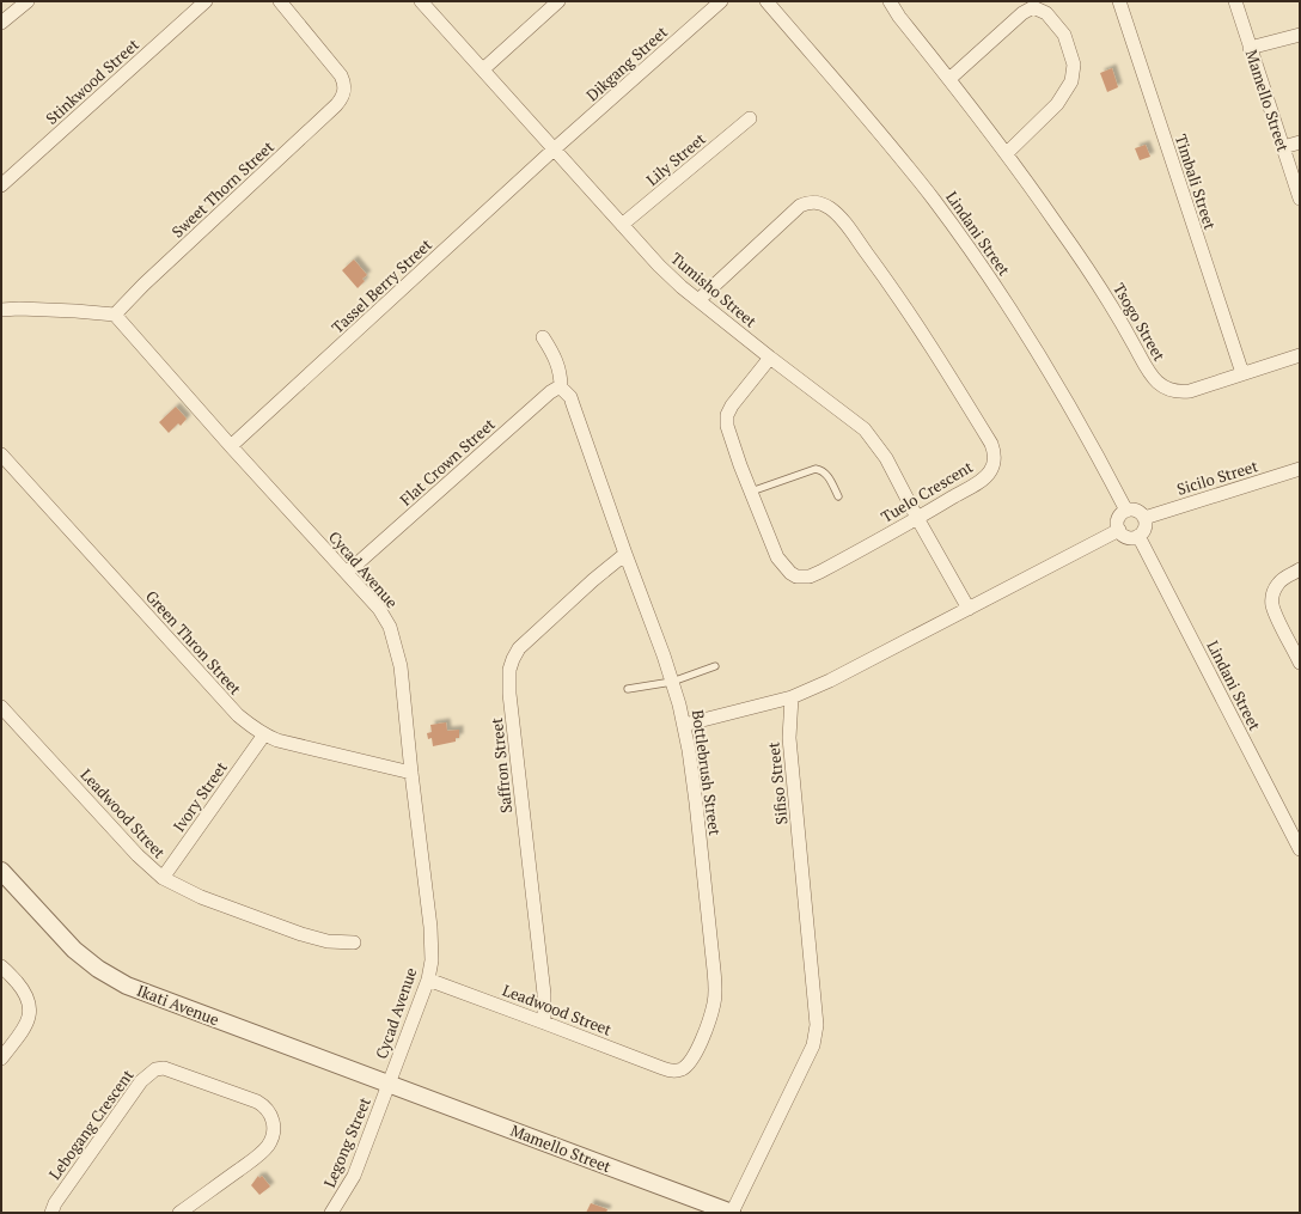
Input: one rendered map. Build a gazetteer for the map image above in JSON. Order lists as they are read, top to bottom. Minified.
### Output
{"streets":{"street":["Dikgang Street","Stinkwood Street","Mamello Street","Lily Street","Timbali Street","Sweet Thorn Street","Lindani Street","Tassel Berry Street","Tumisho Street","Tsogo Street","Flat Crown Street","Sicilo Street","Tuelo Crescent","Cycad Avenue","Green Thron Street","Saffron Street","Bottlebrush Street","Sifiso Street","Ivory Street","Leadwood Street","Ikati Avenue","Lebogang Crescent","Legong Street"]},"crossings":[["Dikgang Street","Tassel Berry Street"],["Dikgang Street","Tumisho Street"],["Mamello Street","Cycad Avenue"],["Mamello Street","Sifiso Street"],["Mamello Street","Ikati Avenue"],["Mamello Street","Legong Street"],["Lily Street","Tumisho Street"],["Timbali Street","Tsogo Street"],["Sweet Thorn Street","Cycad Avenue"],["Lindani Street","Sicilo Street"],["Tassel Berry Street","Tumisho Street"],["Tassel Berry Street","Cycad Avenue"],["Tumisho Street","Tuelo Crescent"],["Flat Crown Street","Cycad Avenue"],["Flat Crown Street","Bottlebrush Street"],["Cycad Avenue","Green Thron Street"],["Cycad Avenue","Leadwood Street"],["Cycad Avenue","Ikati Avenue"],["Cycad Avenue","Legong Street"],["Green Thron Street","Ivory Street"],["Saffron Street","Bottlebrush Street"],["Saffron Street","Leadwood Street"],["Bottlebrush Street","Leadwood Street"],["Ivory Street","Leadwood Street"],["Ikati Avenue","Legong Street"]]}
